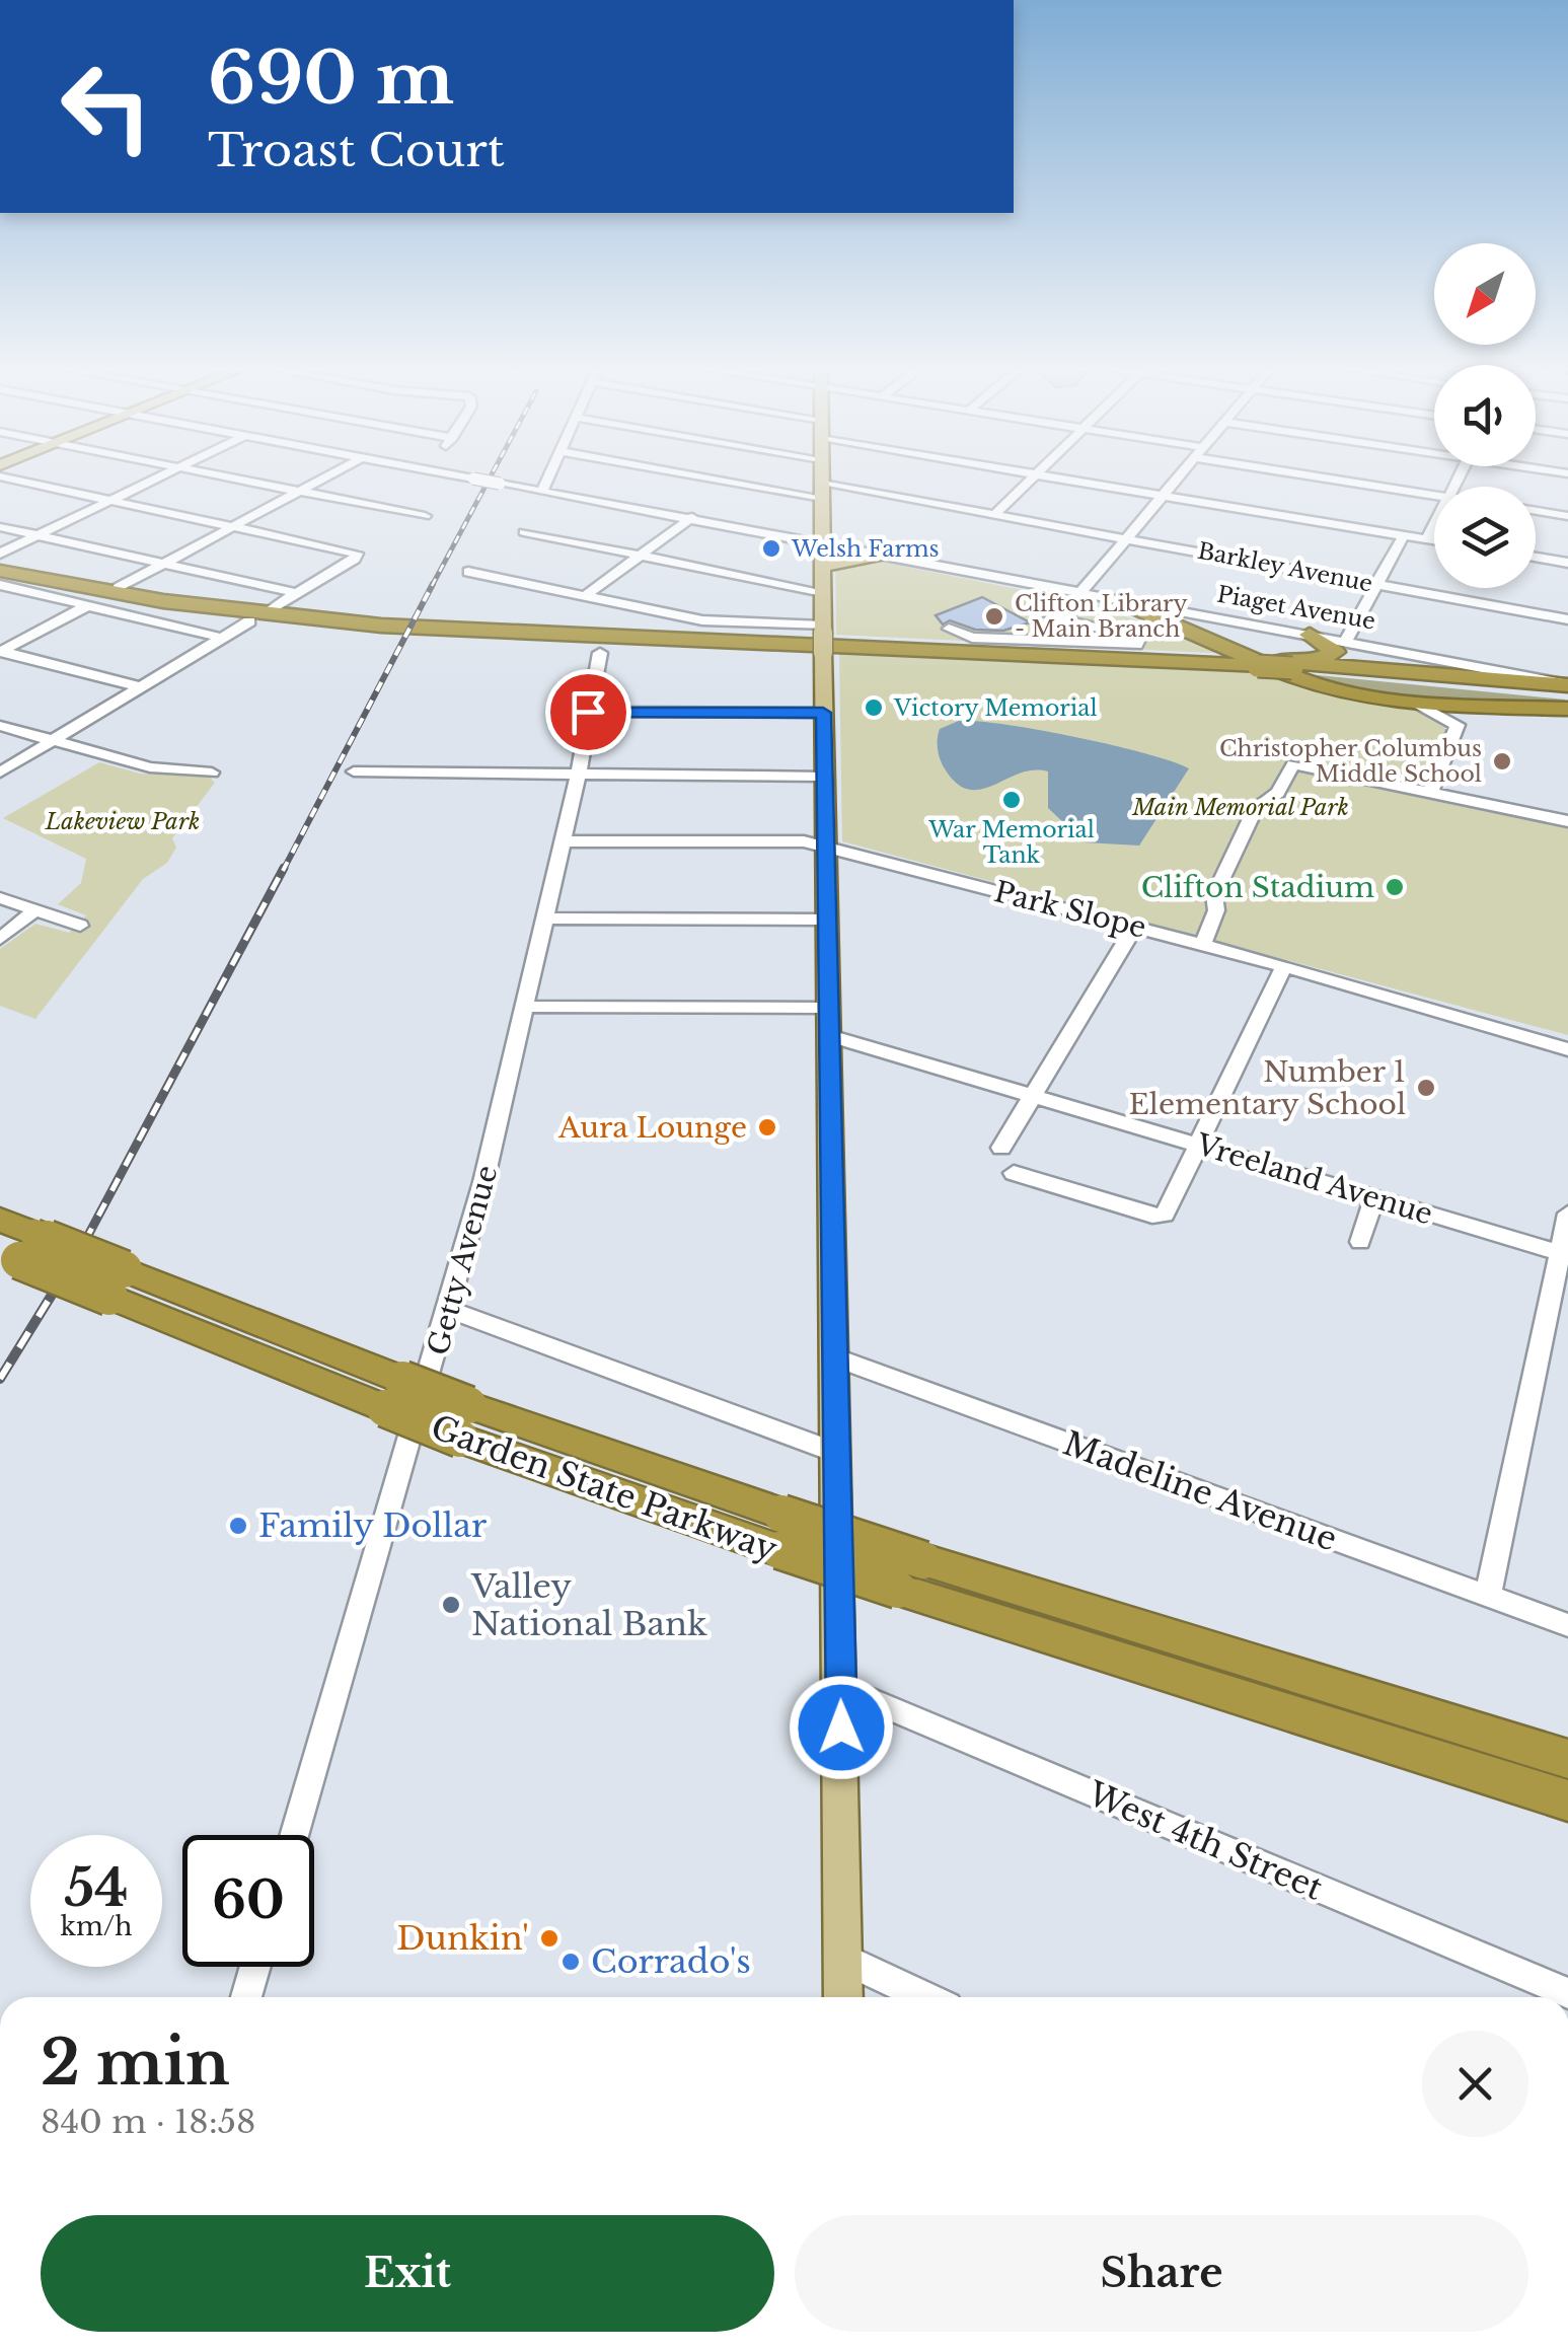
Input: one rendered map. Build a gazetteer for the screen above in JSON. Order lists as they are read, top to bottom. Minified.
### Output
{"streets":{"highway":["Garden State Parkway"],"street":["Barkley Avenue","Piaget Avenue","Park Slope","Vreeland Avenue","Getty Avenue","Madeline Avenue","West 4th Street"]},"crossings":[["Park Slope","Getty Avenue"]],"parks":["Main Memorial Park","Lakeview Park"],"places":["Welsh Farms","Clifton Library - Main Branch","Victory Memorial","Christopher Columbus Middle School","War Memorial Tank","Clifton Stadium","Number 1 Elementary School","Aura Lounge","Family Dollar","Valley National Bank","Dunkin'","Corrado's"],"north":"bottom left","page":{"turn":["690 m","Troast Court"],"speed":"54 km/h","limit":"60","heading":["2 min","840 m · 18:58"],"buttons":["Exit","Share"]}}
